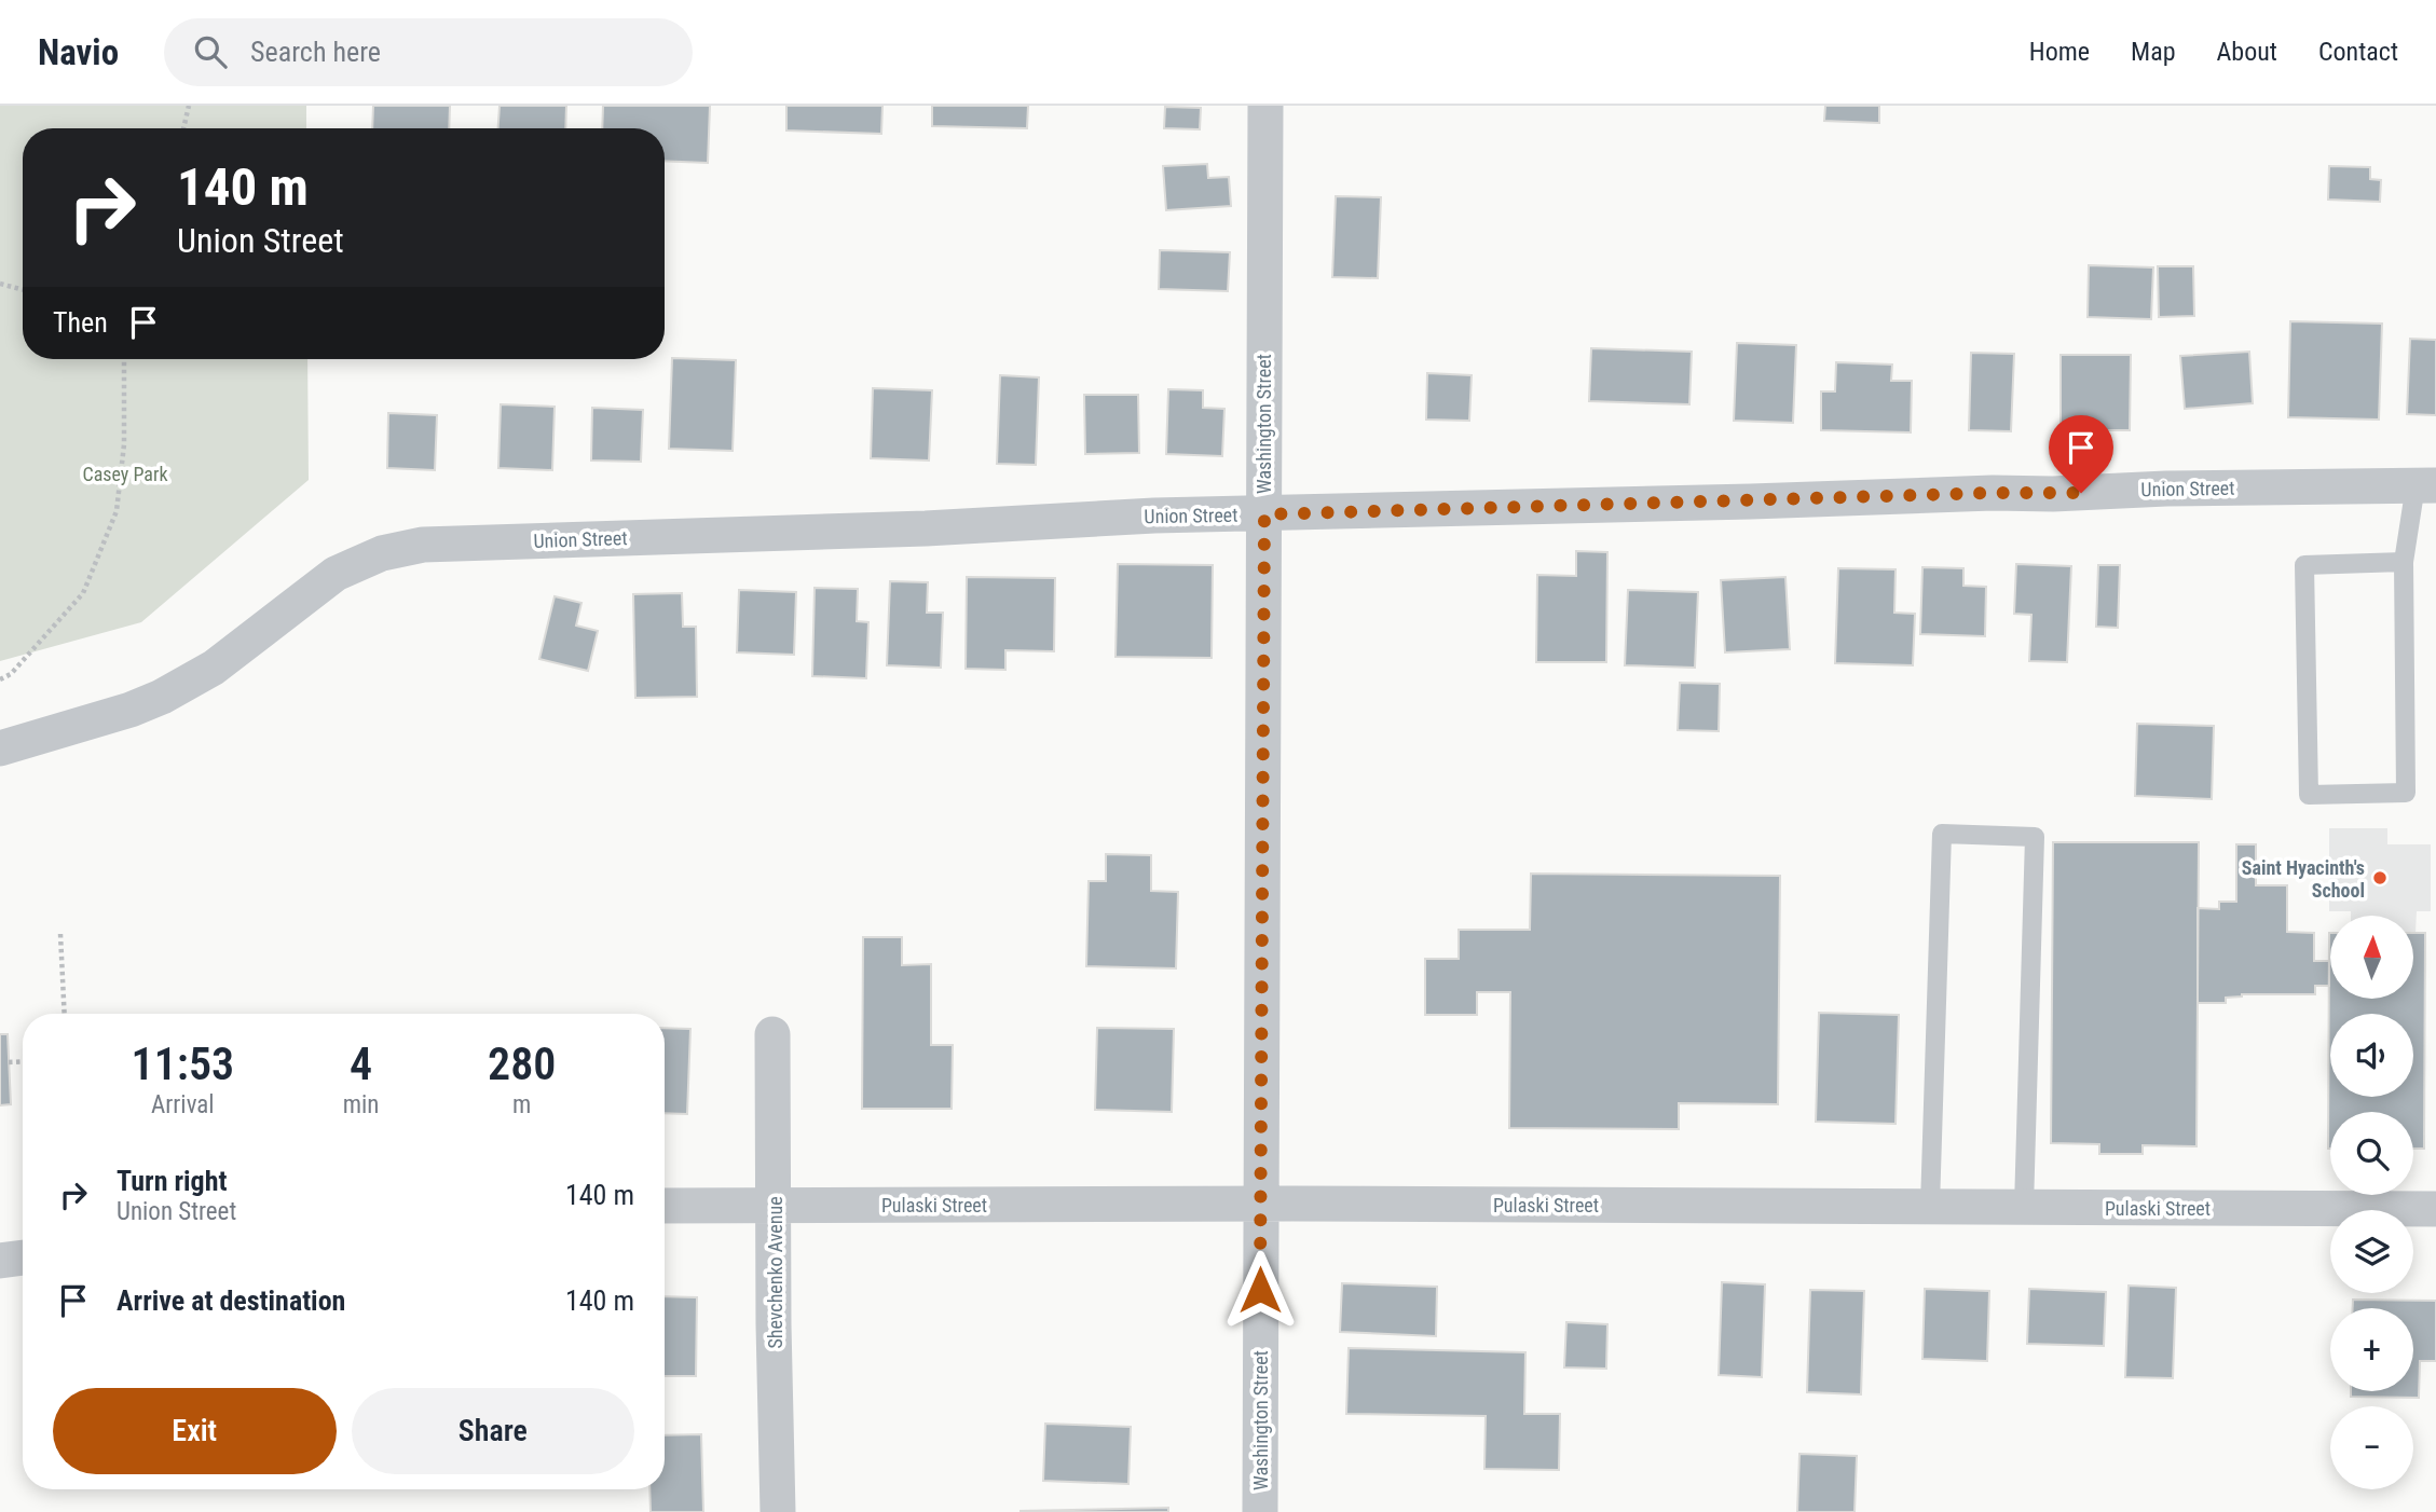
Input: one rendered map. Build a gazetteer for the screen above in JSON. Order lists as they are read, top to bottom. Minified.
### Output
{"streets":{"street":["Washington Street","Union Street","Pulaski Street","Shevchenko Avenue"]},"crossings":[["Washington Street","Union Street"],["Washington Street","Pulaski Street"],["Pulaski Street","Shevchenko Avenue"]],"parks":["Casey Park"],"places":["Saint Hyacinth's School"],"north":"top","page":{"header":"Navio","search":"Search here","nav":["Home","Map","About","Contact"],"turn":["140 m","Union Street"],"then":"Then","map_buttons":["+","−"],"eta":["11:53","Arrival","4","min","280","m"],"list":[{"name":"Turn right","note":"Union Street","value":"140 m"},{"name":"Arrive at destination","value":"140 m"}],"buttons":["Exit","Share"]}}
